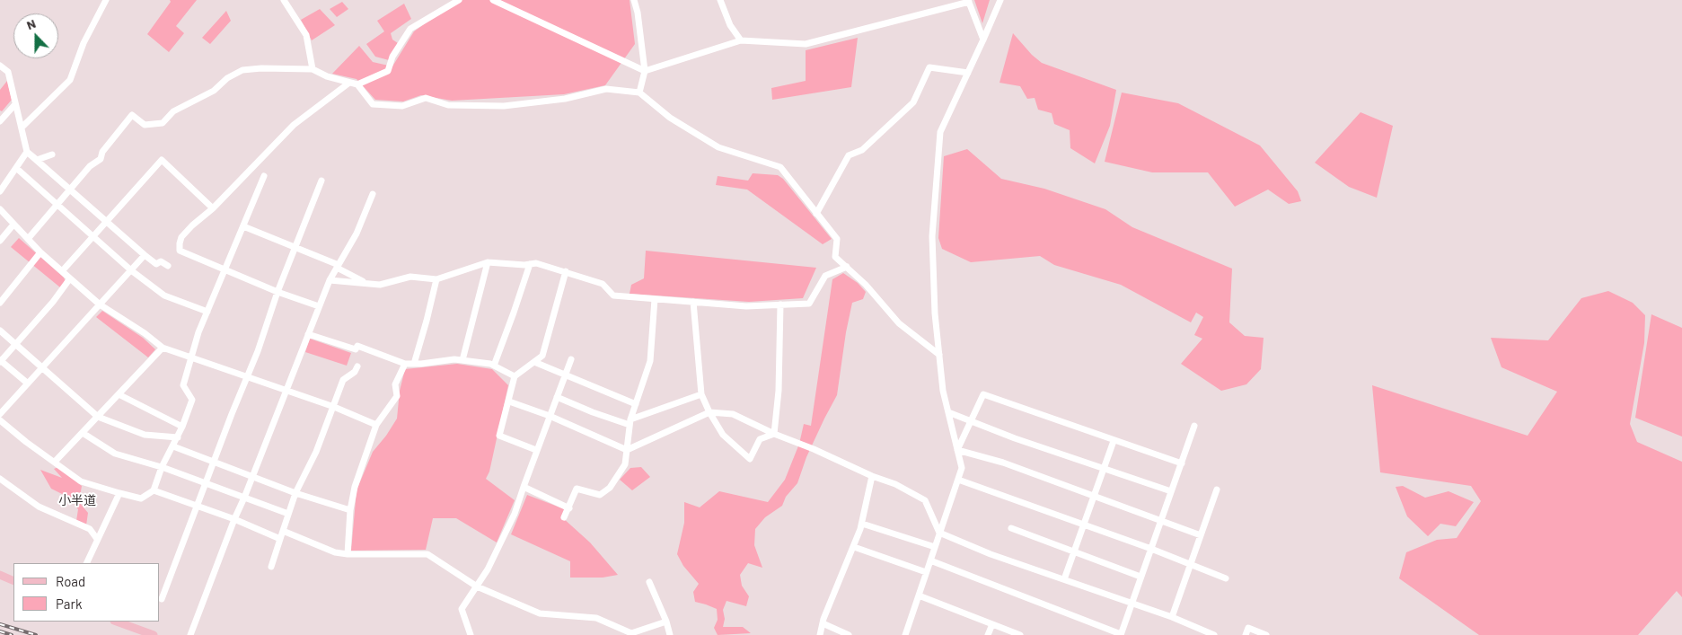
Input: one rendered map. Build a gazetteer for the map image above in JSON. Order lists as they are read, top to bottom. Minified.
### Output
{"districts":["小半道"],"legend":["Road","Park"],"north":"top"}
